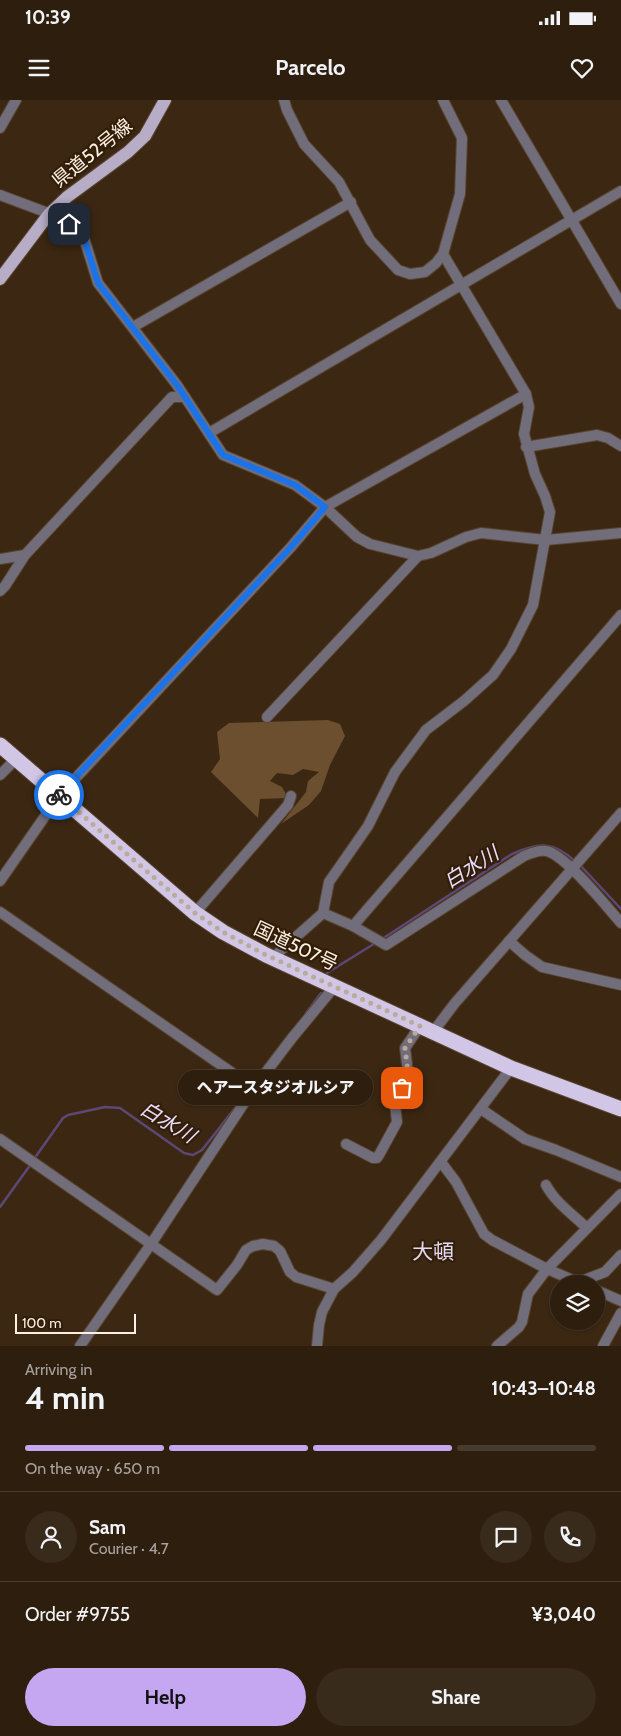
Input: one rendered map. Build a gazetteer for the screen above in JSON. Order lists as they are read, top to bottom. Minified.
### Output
{"streets":{"highway":["国道507号"],"main road":["県道52号線"]},"districts":["大頓"],"water":["白水川"],"places":["ヘアースタジオルシア"],"scale_bar":"100 m","page":{"status":"10:39","header":"Parcelo","bubble":"ヘアースタジオルシア","scale":"100 m","heading":["4 min","Arriving in","10:43–10:48"],"panel":["Sam","Courier · 4.7","Order #9755","¥3,040"],"bar":"On the way · 650 m","buttons":["Help","Share"]}}
